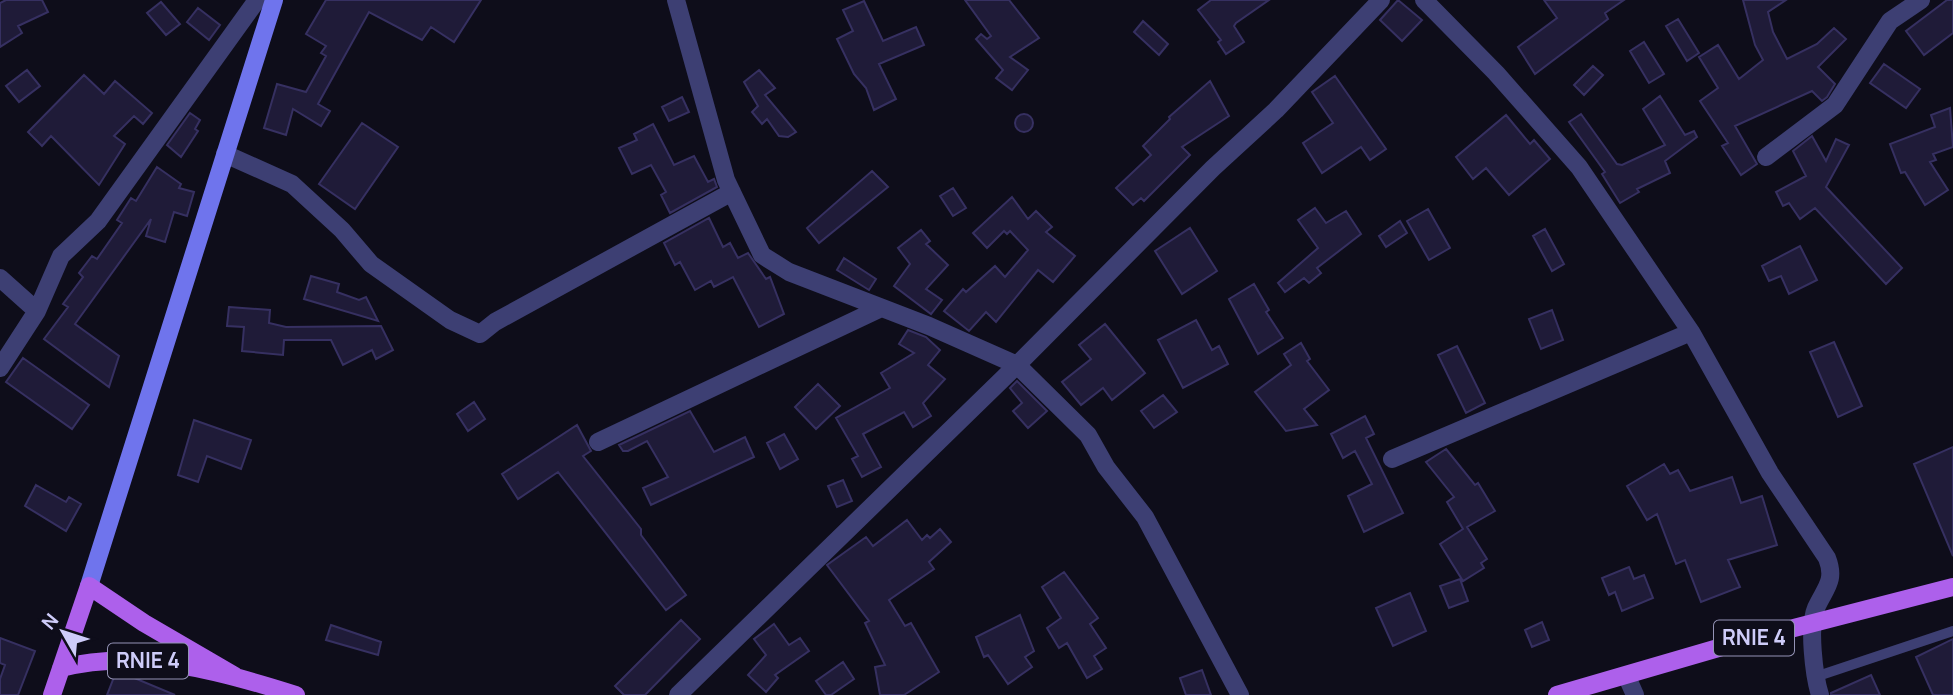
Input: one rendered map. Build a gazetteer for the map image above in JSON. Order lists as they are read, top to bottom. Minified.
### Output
{"streets":{"main road":["RNIE 4"]},"north":"top left"}
